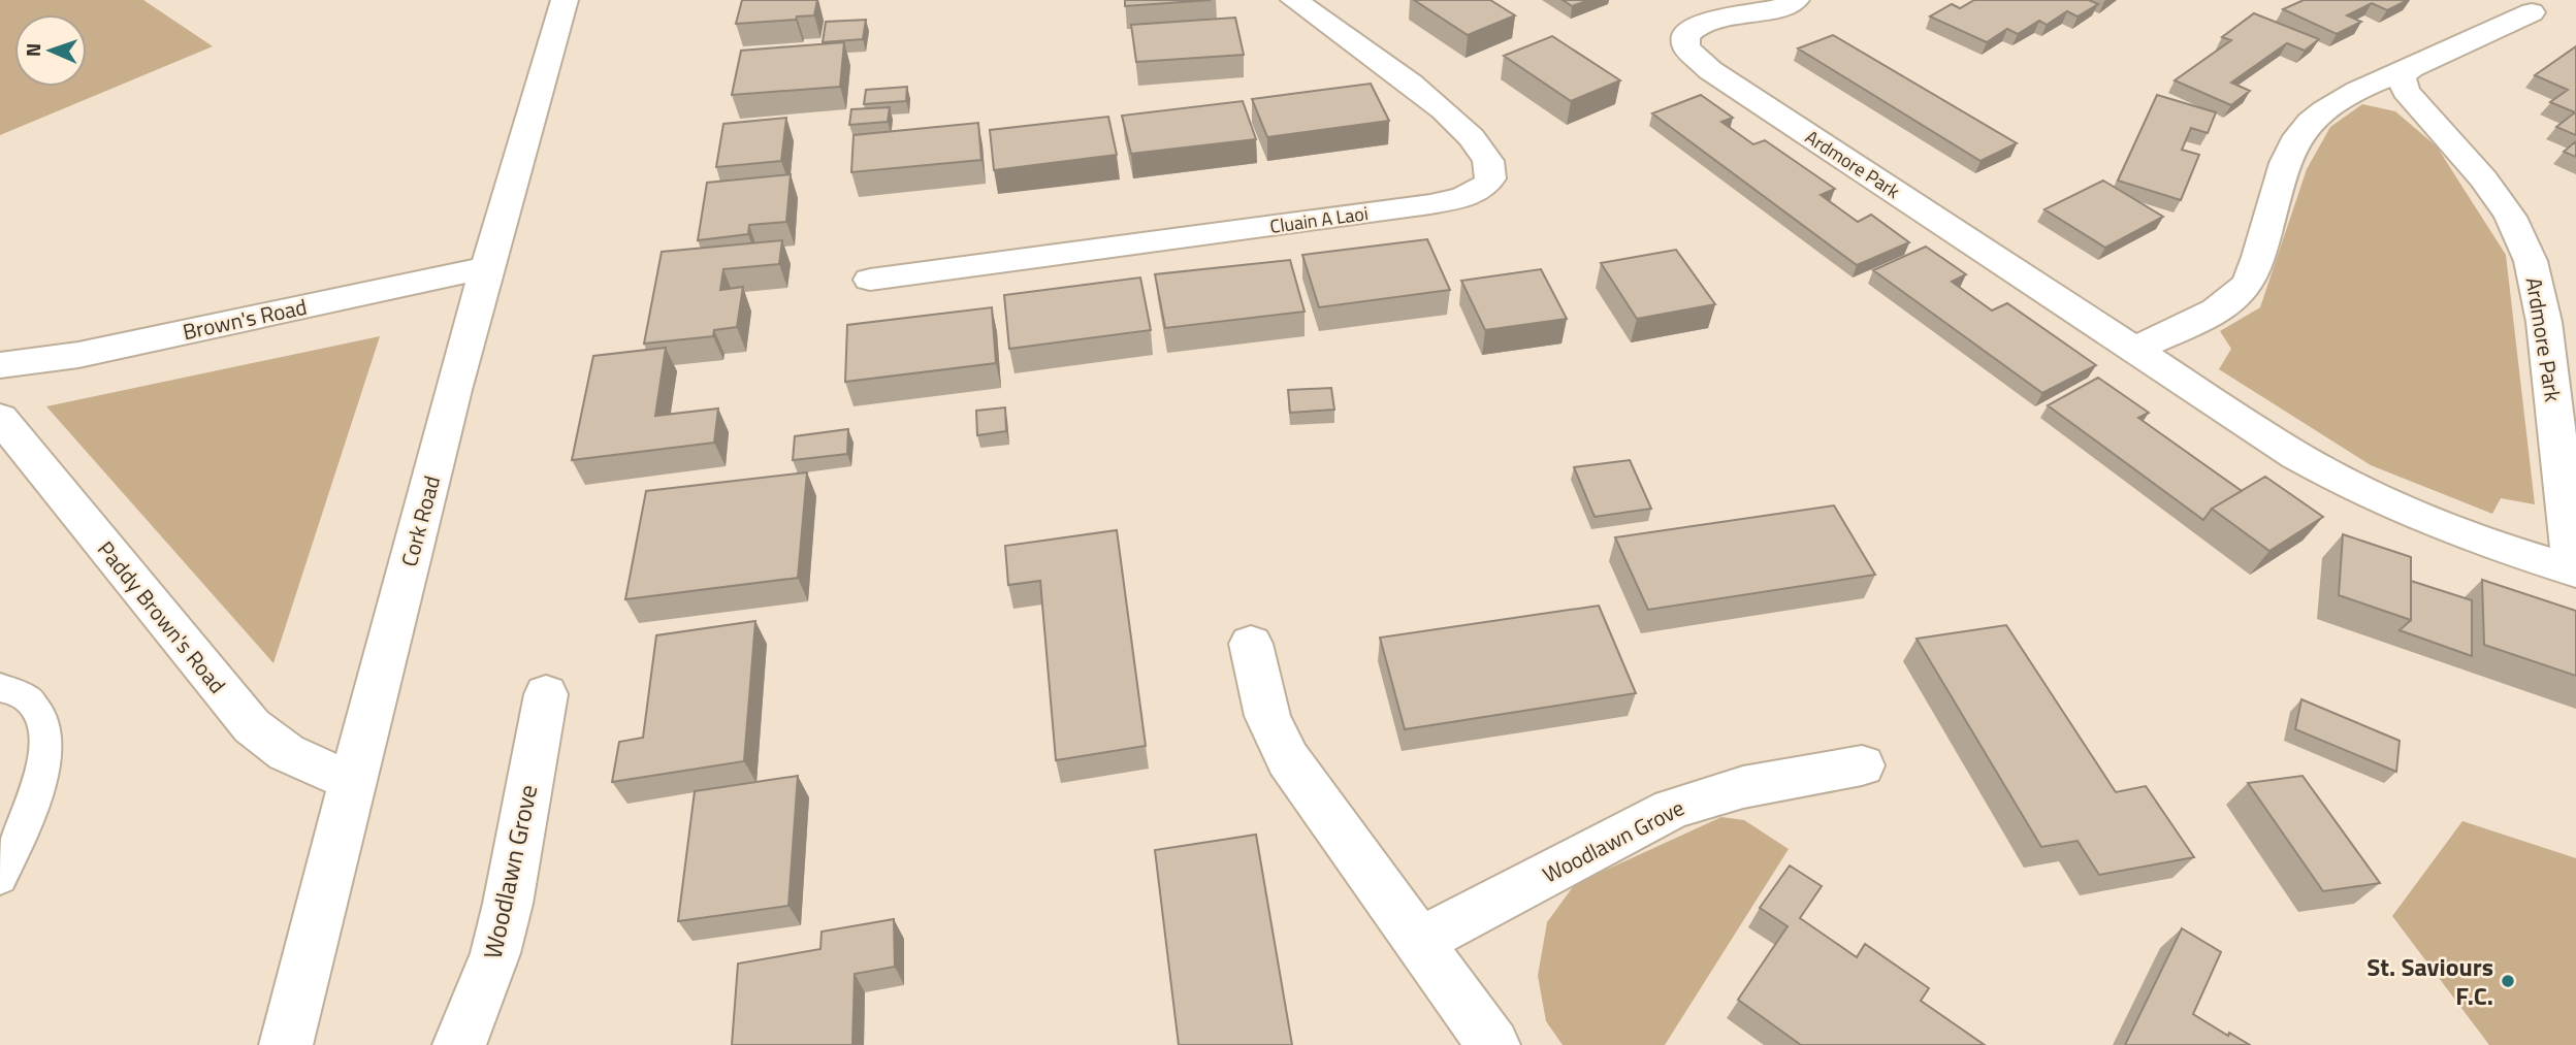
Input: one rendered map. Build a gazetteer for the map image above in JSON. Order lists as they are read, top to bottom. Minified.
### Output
{"streets":{"street":["Ardmore Park","Cluain A Laoi","Brown's Road","Cork Road","Paddy Brown's Road","Woodlawn Grove"]},"crossings":[["Brown's Road","Cork Road"],["Cork Road","Paddy Brown's Road"]],"places":["St. Saviours F.C."],"north":"left"}
